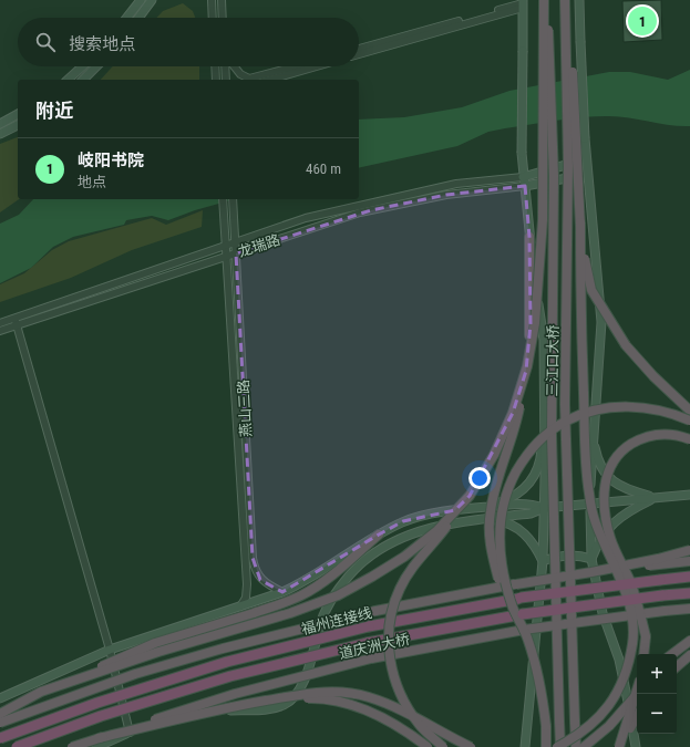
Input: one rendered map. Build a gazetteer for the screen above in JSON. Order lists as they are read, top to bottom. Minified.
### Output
{"streets":{"highway":["三江口大桥","福州连接线","道庆洲大桥"],"street":["龙瑞路","燕山三路"]},"crossings":[["龙瑞路","燕山三路"]],"page":{"pins":"1","search":"搜索地点","heading":"附近","list":[{"mark":"1","name":"岐阳书院","note":"地点","value":"460 m"}],"map_buttons":["+","−"]}}
